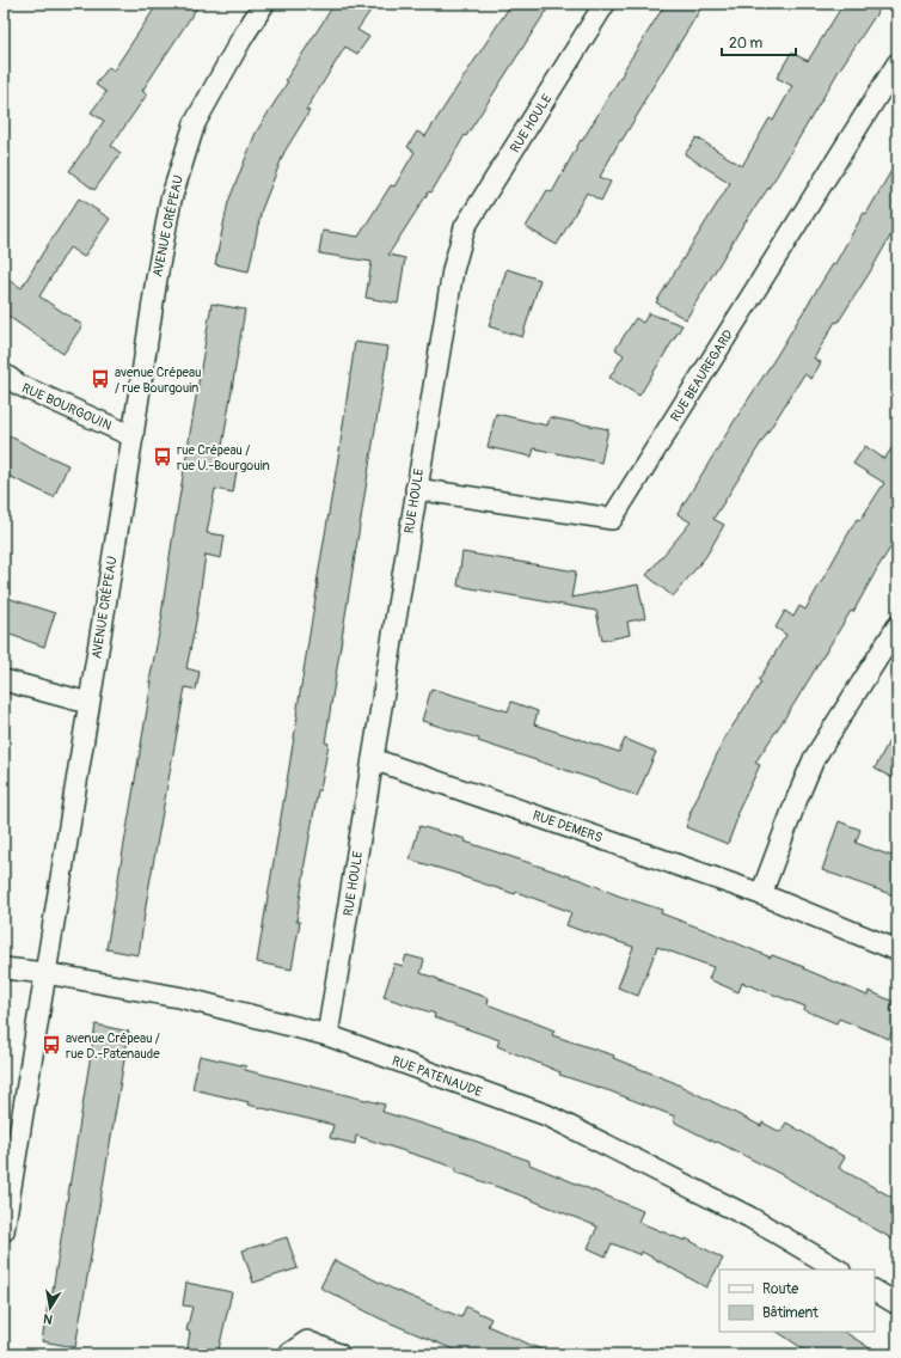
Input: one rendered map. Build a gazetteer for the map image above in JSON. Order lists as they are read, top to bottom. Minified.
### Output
{"streets":{"street":["RUE HOULE","AVENUE CRÉPEAU","RUE BEAUREGARD","RUE BOURGOUIN","RUE DEMERS","RUE PATENAUDE"]},"crossings":[["RUE HOULE","RUE BEAUREGARD"],["RUE HOULE","RUE DEMERS"],["RUE HOULE","RUE PATENAUDE"],["AVENUE CRÉPEAU","RUE BOURGOUIN"],["AVENUE CRÉPEAU","RUE PATENAUDE"]],"places":{"bus stop":["avenue Crépeau / rue Bourgouin","rue Crépeau / rue U.-Bourgouin","avenue Crépeau / rue D.-Patenaude"]},"legend":["Route","Bâtiment"],"scale_bar":"20 m","north":"bottom"}
